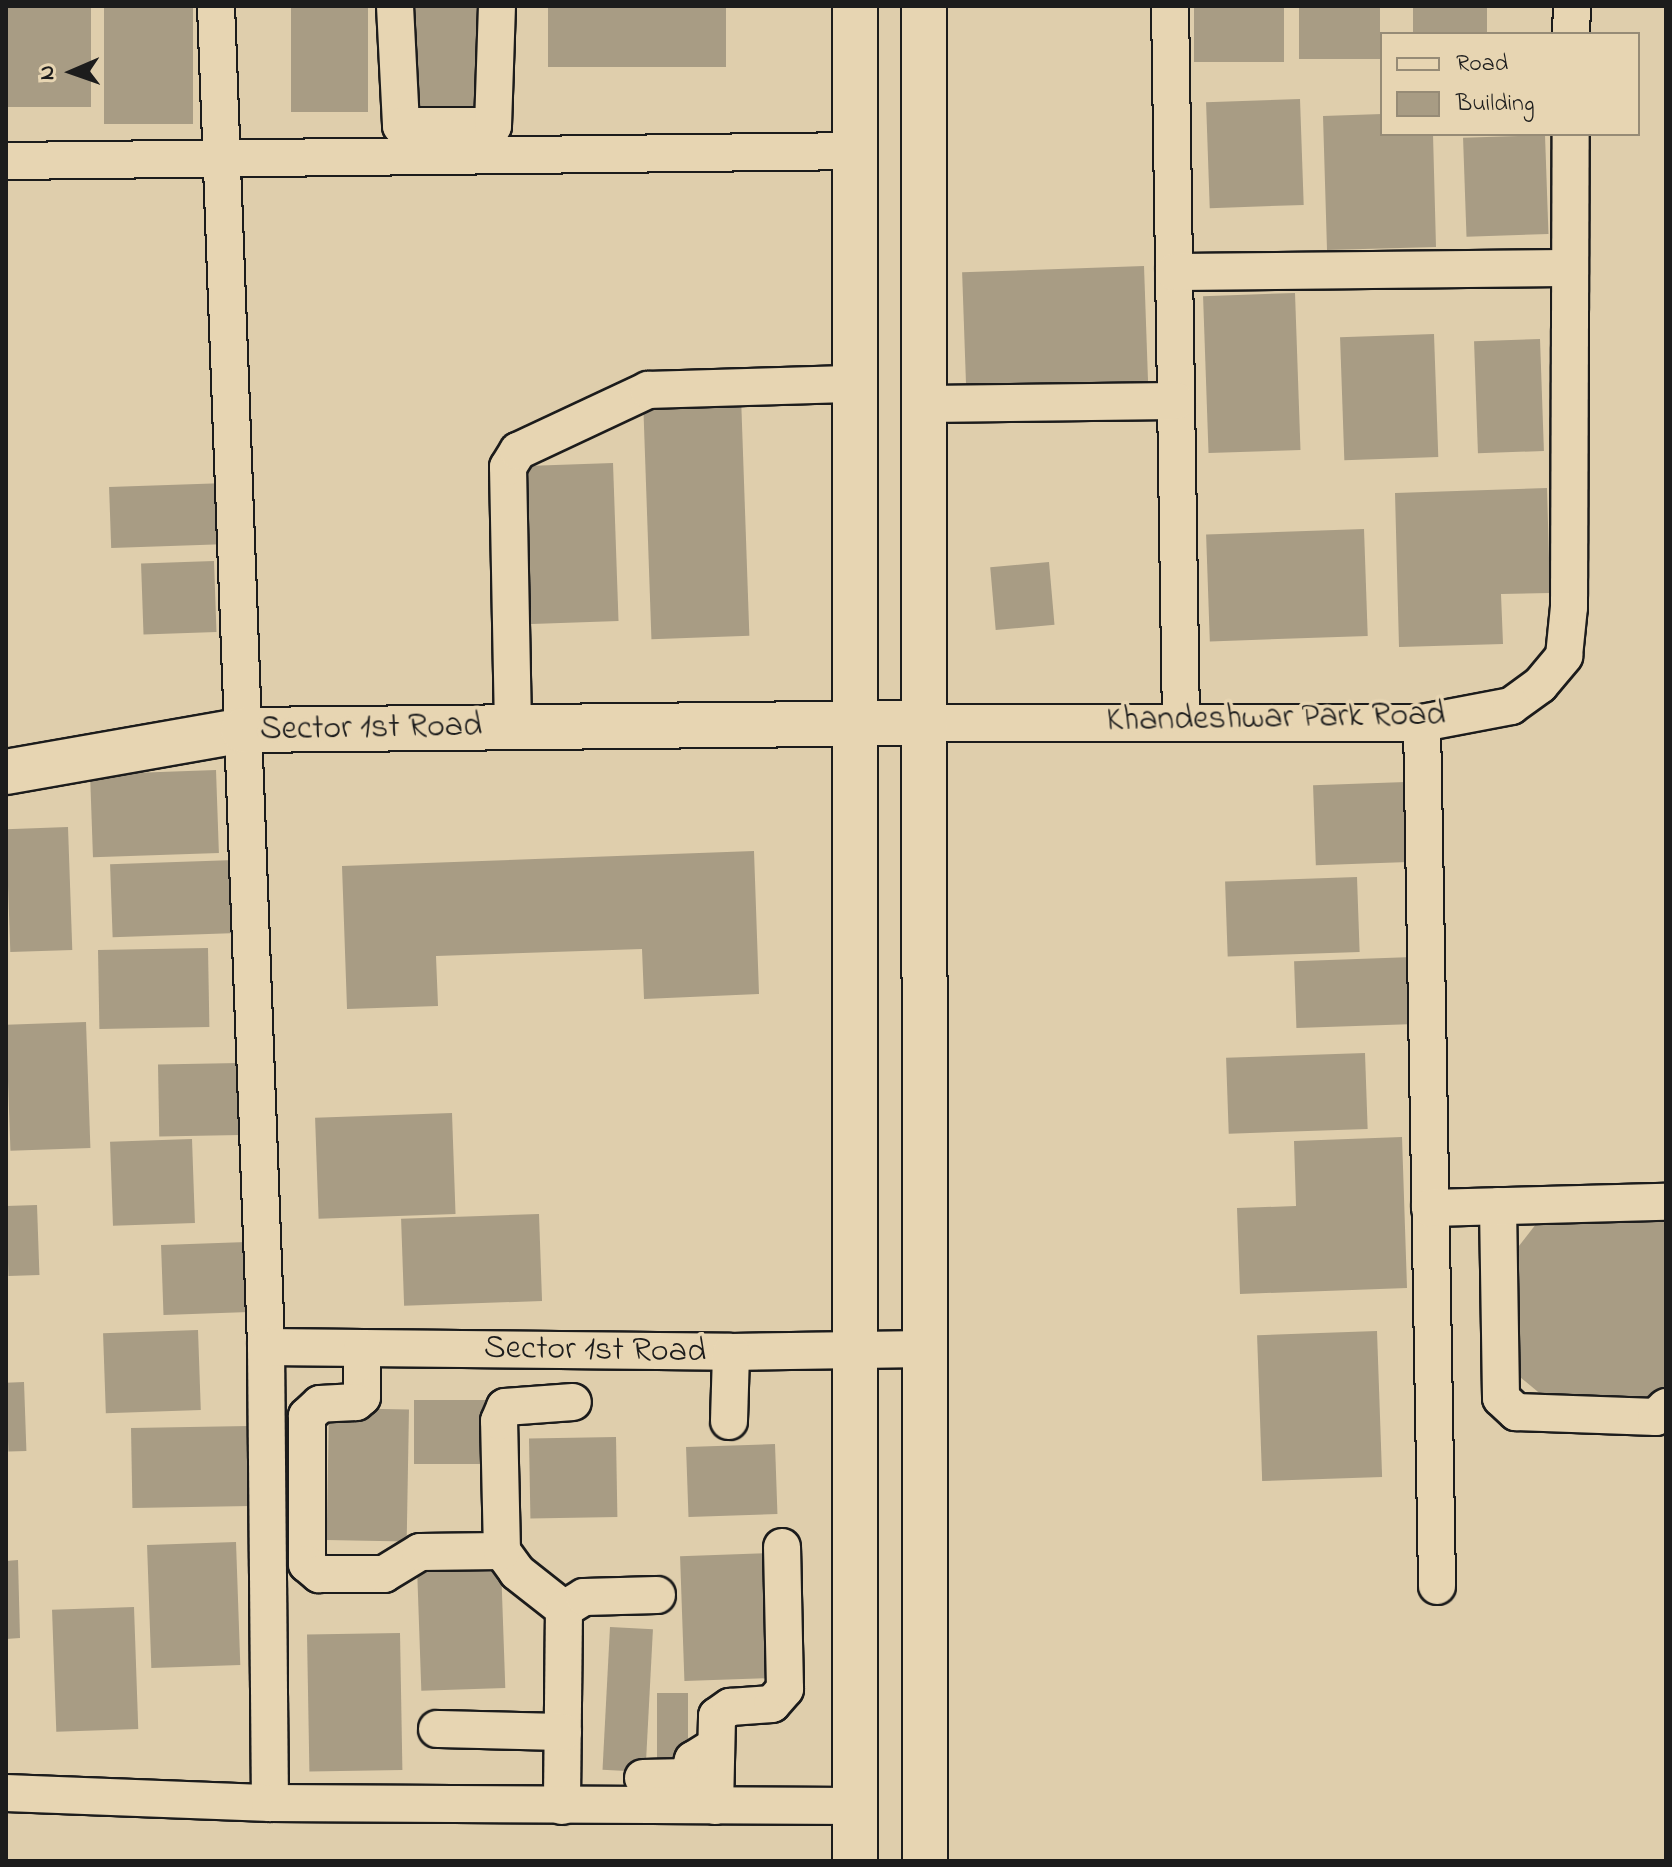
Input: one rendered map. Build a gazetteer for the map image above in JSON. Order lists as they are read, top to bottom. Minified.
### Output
{"streets":{"main road":["Sector 1st Road"],"street":["Khandeshwar Park Road"]},"crossings":[["Khandeshwar Park Road","Sector 1st Road"]],"legend":["Road","Building"],"north":"left"}
